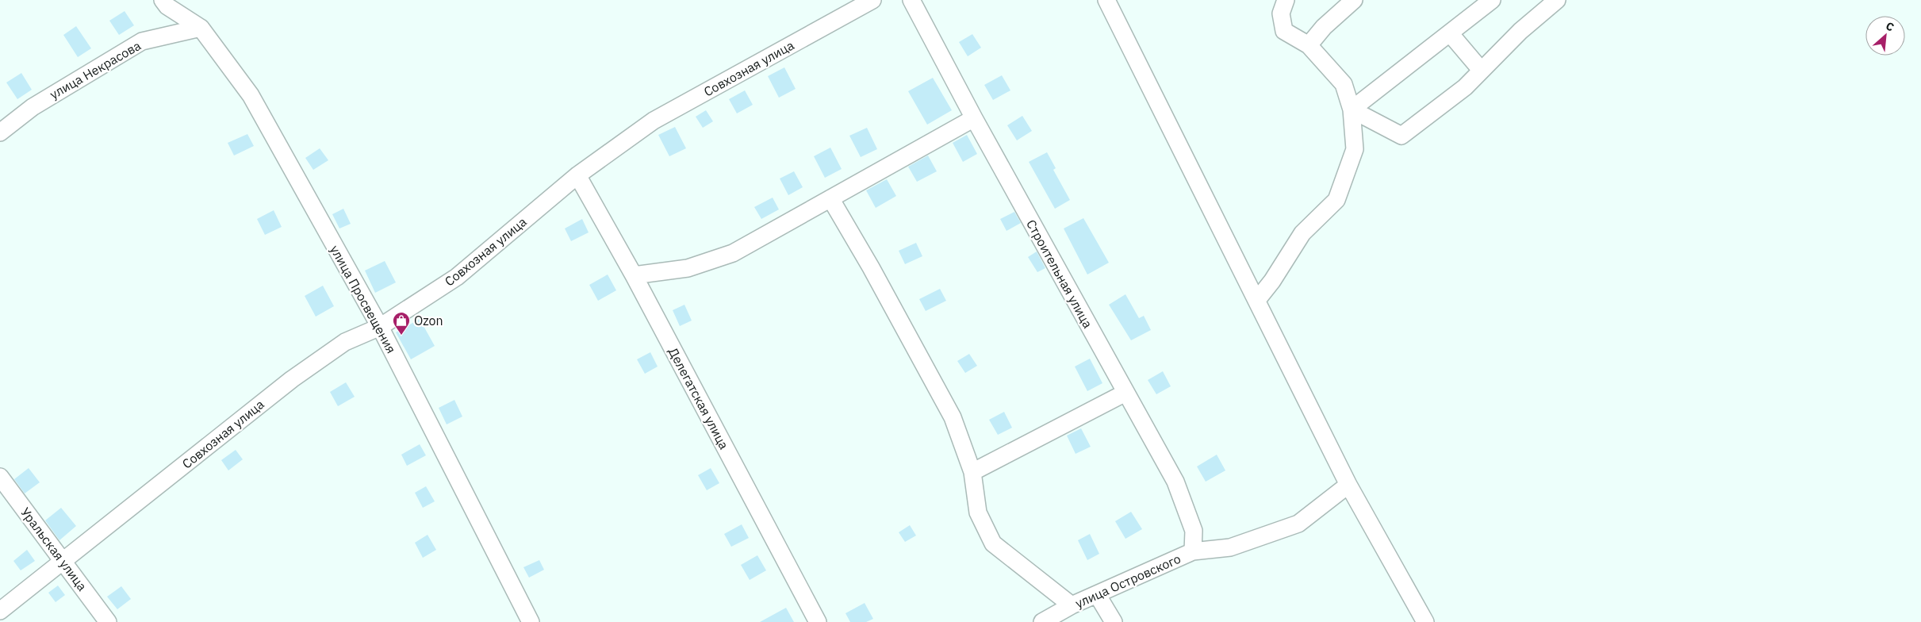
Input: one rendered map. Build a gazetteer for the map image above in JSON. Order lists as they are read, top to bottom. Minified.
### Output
{"streets":{"street":["Совхозная улица","улица Некрасова","Строительная улица","улица Просвещения","Делегатская улица","Уральская улица","улица Островского"]},"crossings":[["Совхозная улица","улица Просвещения"],["Совхозная улица","Делегатская улица"],["Совхозная улица","Уральская улица"],["улица Некрасова","улица Просвещения"],["Строительная улица","улица Островского"]],"places":{"shop":["Ozon"]},"north":"top right"}
